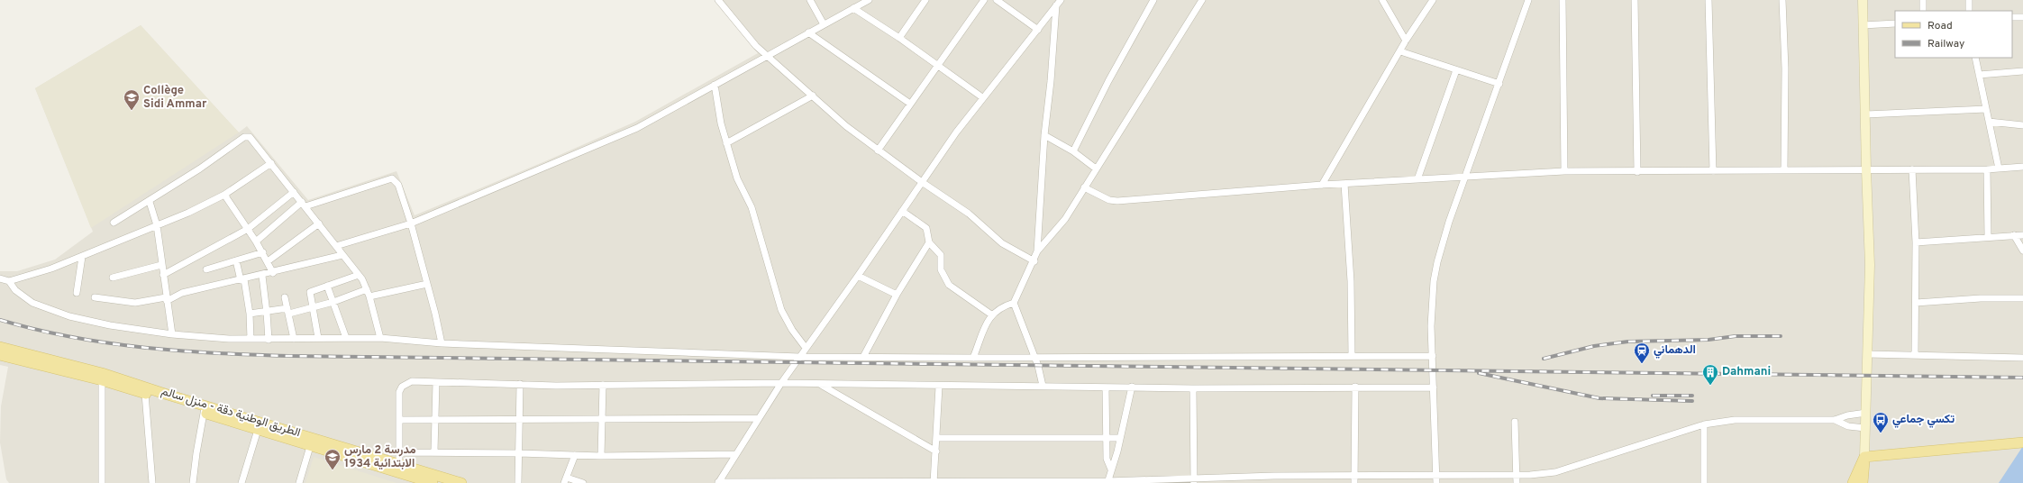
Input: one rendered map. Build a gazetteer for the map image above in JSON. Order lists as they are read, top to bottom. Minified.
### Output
{"streets":{"main road":["الطريق الوطنية دقة - منزل سالم"]},"places":{"school or university":["Collège Sidi Ammar","مدرسة 2 مارس 1934 الابتدائية"],"station":["الدهماني"],"building":["Dahmani"],"bus stop":["تكسي جماعي"]},"legend":["Road","Railway"]}
